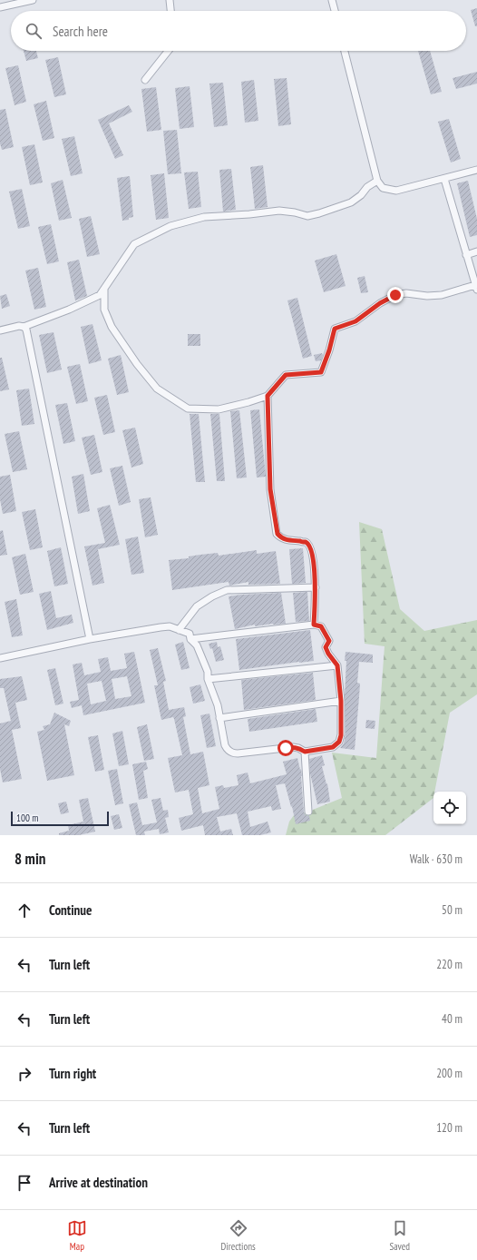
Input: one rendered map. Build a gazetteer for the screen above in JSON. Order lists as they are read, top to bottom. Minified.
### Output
{"scale_bar":"100 m","page":{"search":"Search here","scale":"100 m","heading":["8 min","Walk · 630 m"],"list":[["Continue","50 m"],["Turn left","220 m"],["Turn left","40 m"],["Turn right","200 m"],["Turn left","120 m"],"Arrive at destination"],"nav":["Map","Directions","Saved"]}}
